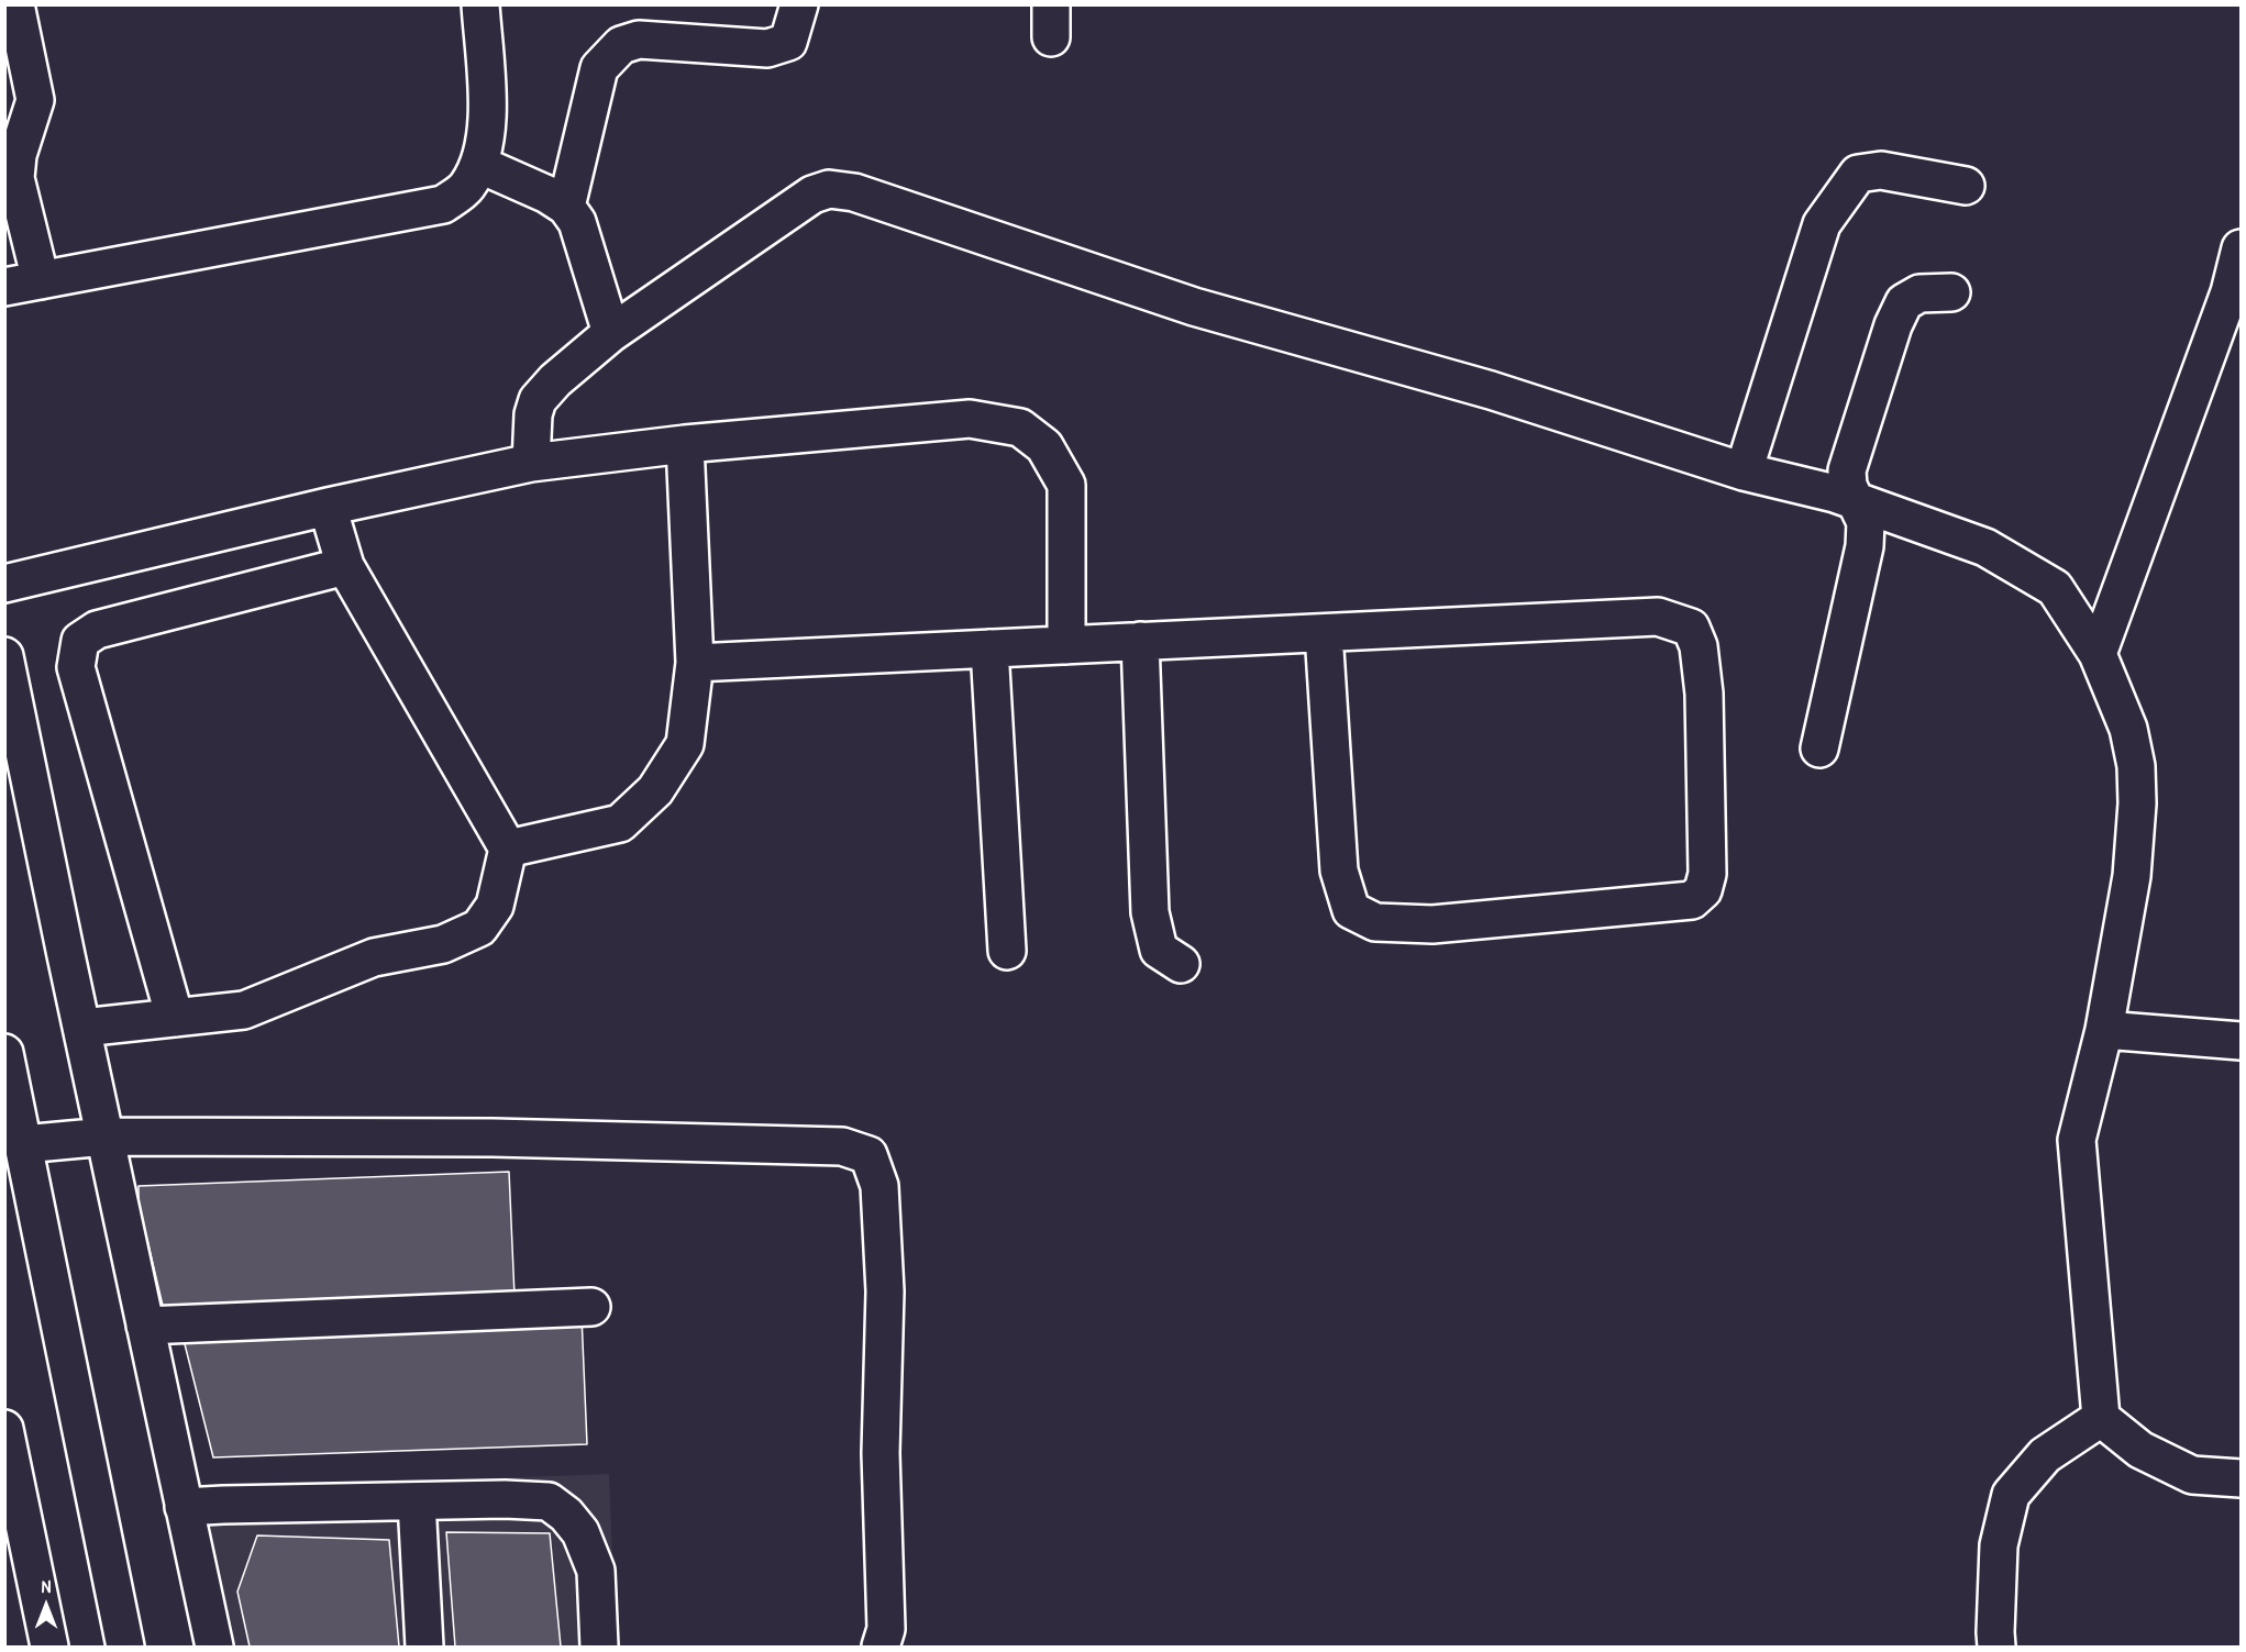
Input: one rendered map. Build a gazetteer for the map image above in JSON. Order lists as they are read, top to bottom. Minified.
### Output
{"north":"top"}
